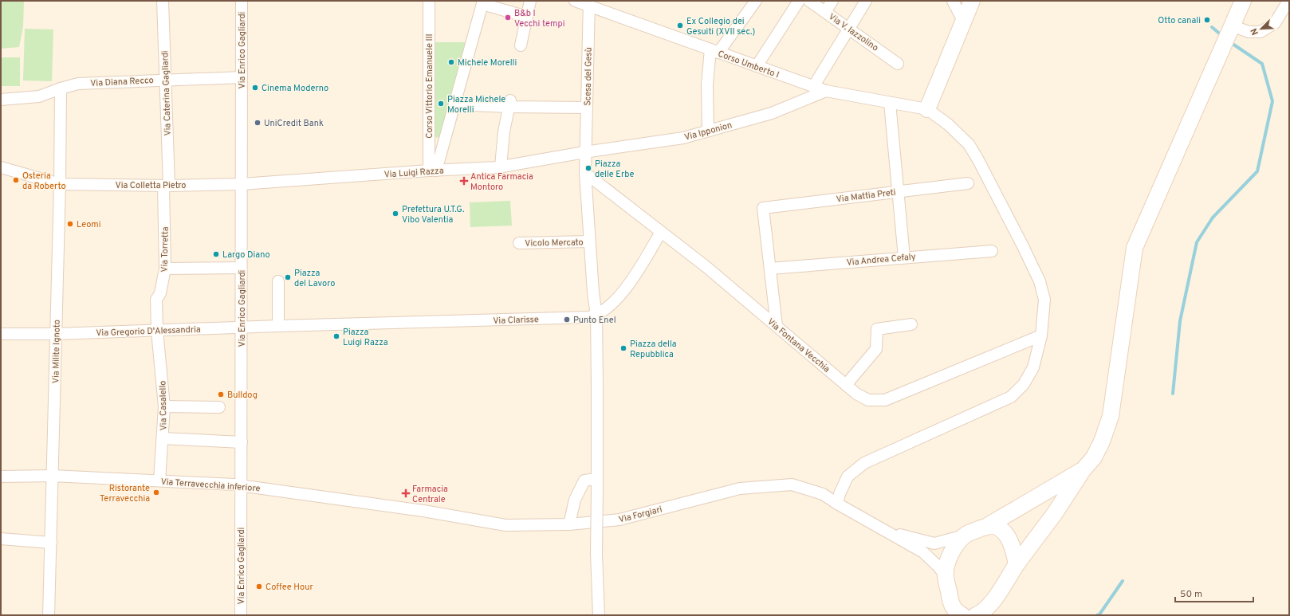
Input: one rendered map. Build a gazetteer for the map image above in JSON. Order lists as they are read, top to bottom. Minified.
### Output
{"streets":{"street":["Via V. Iazzolino","Via Enrico Gagliardi","Corso Umberto I","Scesa del Gesù","Via Diana Recco","Corso Vittorio Emanuele III","Via Caterina Gagliardi","Via Ipponion","Via Luigi Razza","Via Colletta Pietro","Via Mattia Preti","Vicolo Mercato","Via Torretta","Via Andrea Cefaly","Via Clarisse","Via Gregorio D'Alessandria","Via Fontana Vecchia","Via Milite Ignoto","Via Casalello","Via Terravecchia inferiore","Via Forgiari"]},"crossings":[["Via Enrico Gagliardi","Via Diana Recco"],["Via Enrico Gagliardi","Via Luigi Razza"],["Via Enrico Gagliardi","Via Colletta Pietro"],["Via Enrico Gagliardi","Via Gregorio D'Alessandria"],["Via Enrico Gagliardi","Via Terravecchia inferiore"],["Corso Umberto I","Scesa del Gesù"],["Corso Umberto I","Via Ipponion"],["Scesa del Gesù","Via Ipponion"],["Scesa del Gesù","Via Luigi Razza"],["Scesa del Gesù","Vicolo Mercato"],["Scesa del Gesù","Via Clarisse"],["Scesa del Gesù","Via Fontana Vecchia"],["Via Diana Recco","Via Caterina Gagliardi"],["Via Diana Recco","Via Milite Ignoto"],["Corso Vittorio Emanuele III","Via Luigi Razza"],["Via Caterina Gagliardi","Via Colletta Pietro"],["Via Caterina Gagliardi","Via Torretta"],["Via Ipponion","Via Luigi Razza"],["Via Luigi Razza","Via Colletta Pietro"],["Via Colletta Pietro","Via Torretta"],["Via Colletta Pietro","Via Milite Ignoto"],["Via Mattia Preti","Via Andrea Cefaly"],["Via Torretta","Via Gregorio D'Alessandria"],["Via Torretta","Via Casalello"],["Via Clarisse","Via Gregorio D'Alessandria"],["Via Gregorio D'Alessandria","Via Milite Ignoto"],["Via Gregorio D'Alessandria","Via Casalello"],["Via Milite Ignoto","Via Terravecchia inferiore"],["Via Casalello","Via Terravecchia inferiore"],["Via Terravecchia inferiore","Via Forgiari"]],"places":{"other":["B&b I Vecchi tempi","Otto canali","Ex Collegio dei Gesuiti (XVII sec.)","Michele Morelli","Cinema Moderno","Piazza Michele Morelli","UniCredit Bank","Piazza delle Erbe","Osteria da Roberto","Prefettura U.T.G. Vibo Valentia","Leomi","Largo Diano","Piazza del Lavoro","Punto Enel","Piazza Luigi Razza","Piazza della Repubblica","Bulldog","Ristorante Terravecchia","Coffee Hour"],"health":["Antica Farmacia Montoro","Farmacia Centrale"]},"scale_bar":"50 m","north":"bottom left"}
